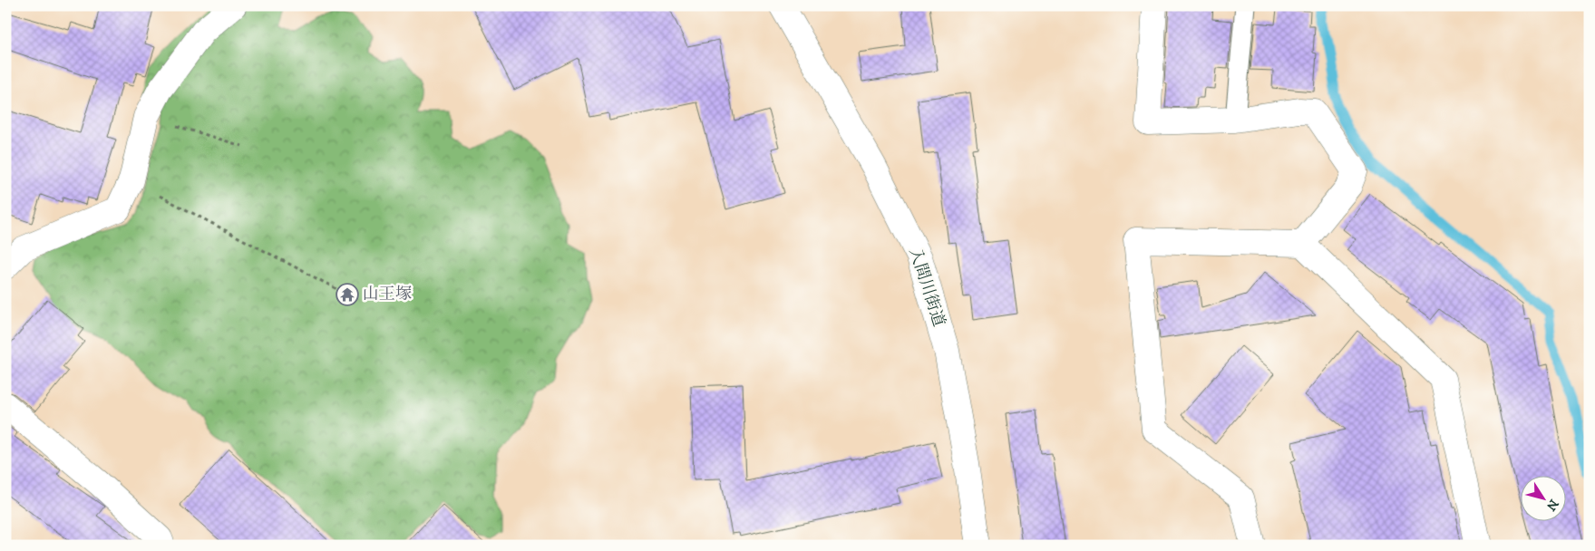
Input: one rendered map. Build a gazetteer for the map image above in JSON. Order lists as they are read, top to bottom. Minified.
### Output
{"streets":{"street":["入間川街道"]},"places":{"temple":["山王塚"]},"north":"bottom right"}
